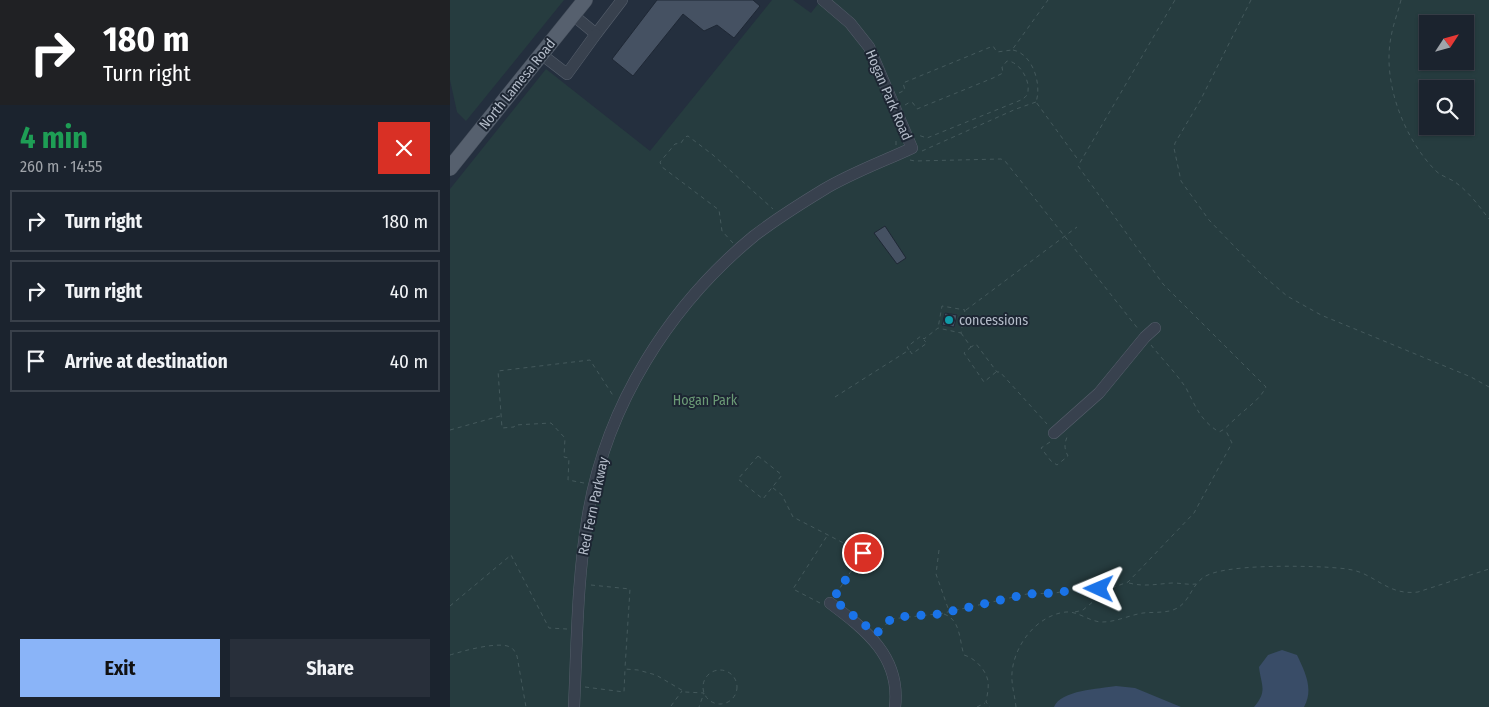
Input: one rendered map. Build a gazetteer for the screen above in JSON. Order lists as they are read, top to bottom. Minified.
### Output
{"streets":{"main road":["North Lamesa Road"],"street":["Hogan Park Road","Red Fern Parkway"]},"crossings":[["Hogan Park Road","Red Fern Parkway"]],"parks":["Hogan Park"],"places":["concessions"],"north":"top right","page":{"turn":["180 m","Turn right"],"heading":["4 min","260 m · 14:55"],"list":[{"name":"Turn right","value":"180 m"},{"name":"Turn right","value":"40 m"},{"name":"Arrive at destination","value":"40 m"}],"buttons":["Exit","Share"]}}
